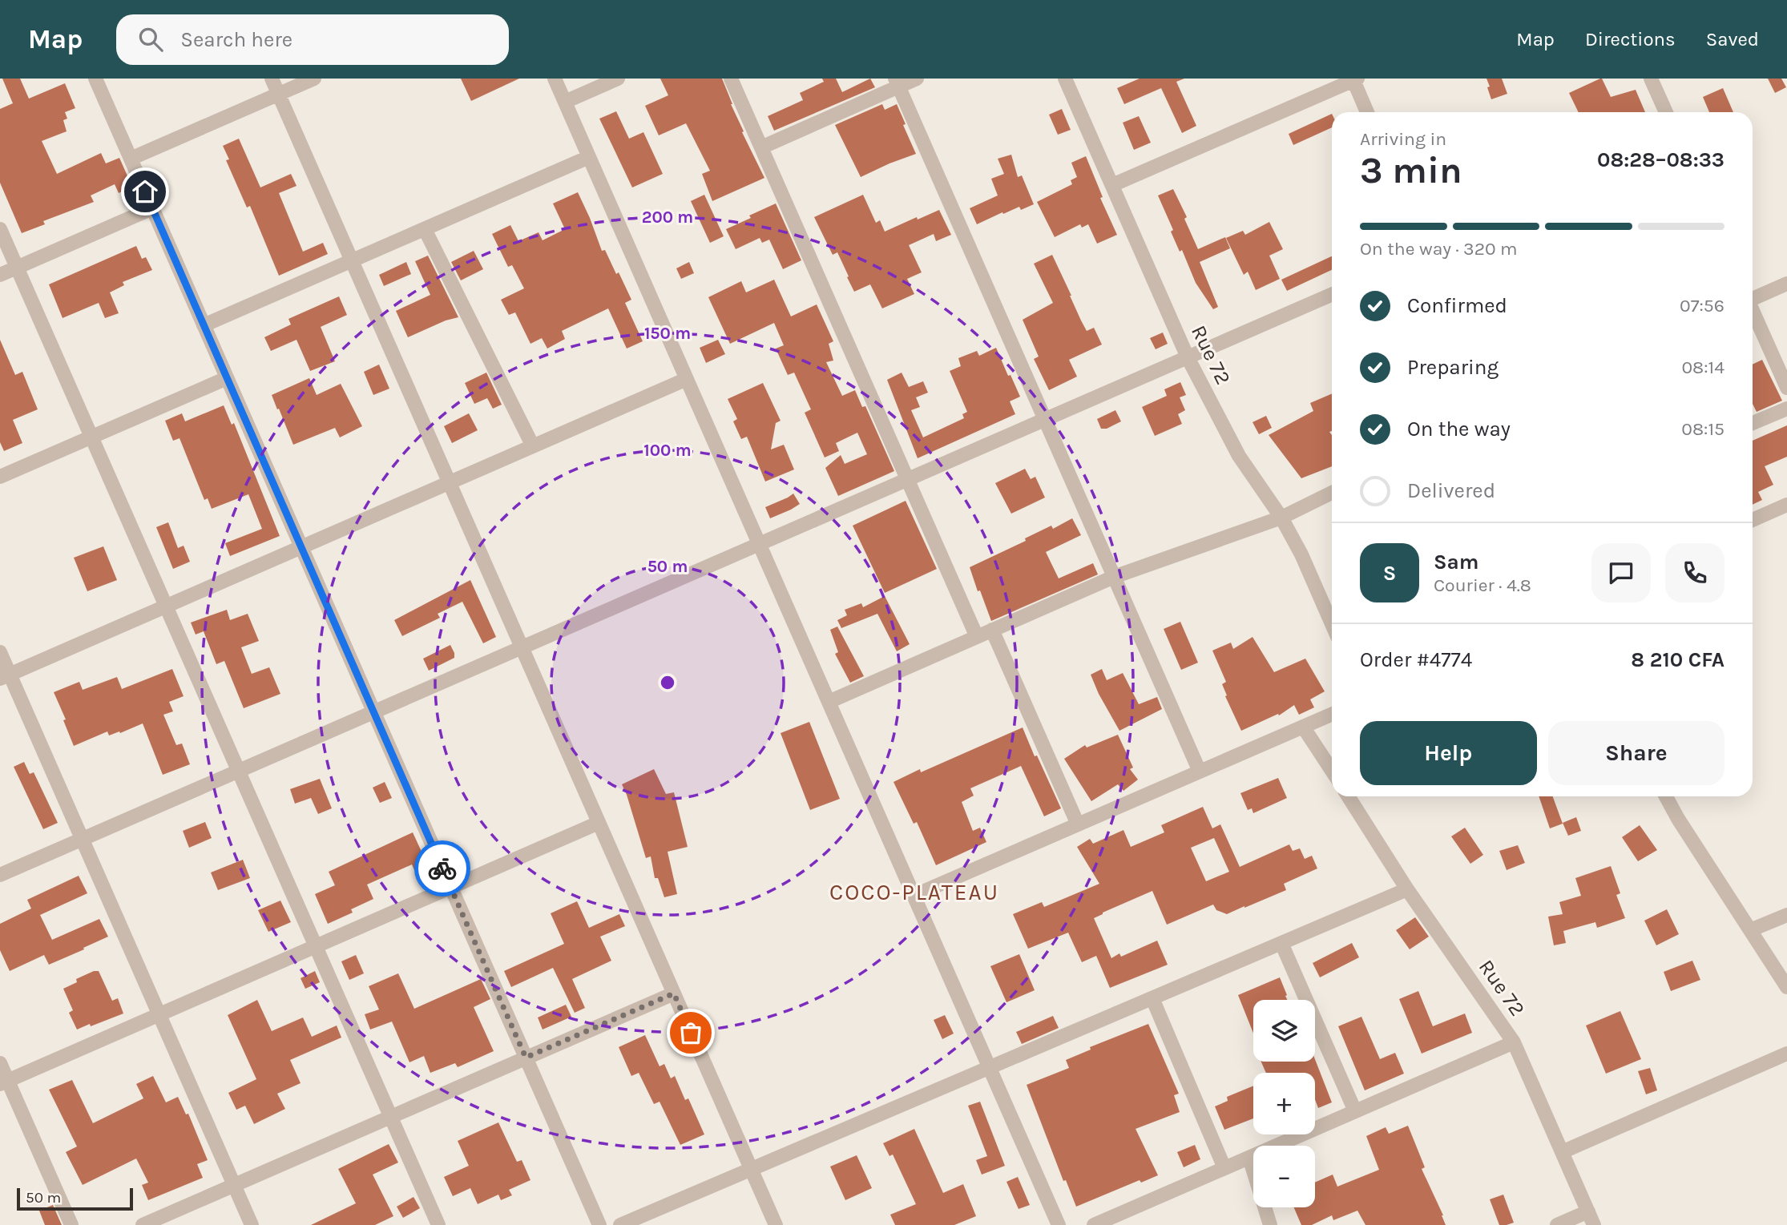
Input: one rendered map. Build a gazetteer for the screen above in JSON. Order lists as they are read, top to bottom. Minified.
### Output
{"streets":{"street":["Rue 72"]},"districts":["COCO-PLATEAU"],"scale_bar":"50 m","page":{"header":"Map","search":"Search here","nav":["Map","Directions","Saved"],"heading":["3 min","Arriving in","08:28–08:33"],"panel":["Sam","Courier · 4.8","Order #4774","8 210 CFA"],"bar":"On the way · 320 m","list":[["Confirmed","07:56"],["Preparing","08:14"],["On the way","08:15"],"Delivered"],"round":"S","buttons":["Help","Share"],"map_buttons":["+","−"],"scale":"50 m"},"rings":["200 m","150 m","100 m","50 m"]}
